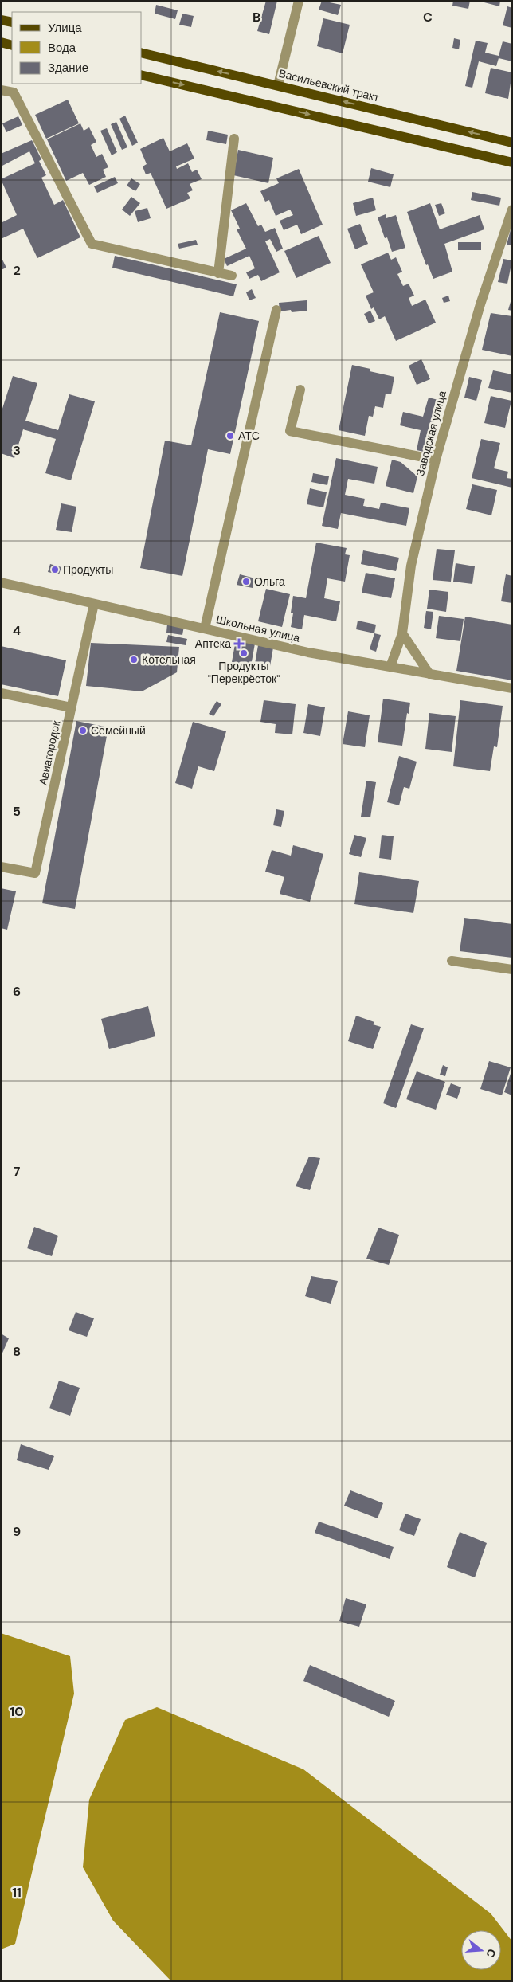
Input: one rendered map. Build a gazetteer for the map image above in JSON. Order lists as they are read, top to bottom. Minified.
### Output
{"streets":{"main road":["Васильевский тракт"],"street":["Заводская улица","Школьная улица","Авиагородок"]},"crossings":[["Заводская улица","Школьная улица"],["Школьная улица","Авиагородок"]],"places":{"other":["АТС","Продукты","Ольга","Продукты \"Перекрёсток\"","Котельная","Семейный"],"health":["Аптека"]},"legend":["Улица","Вода","Здание"],"north":"right","grid":{"columns":["B","C"],"rows":["2","3","4","5","6","7","8","9","10","11"]}}
